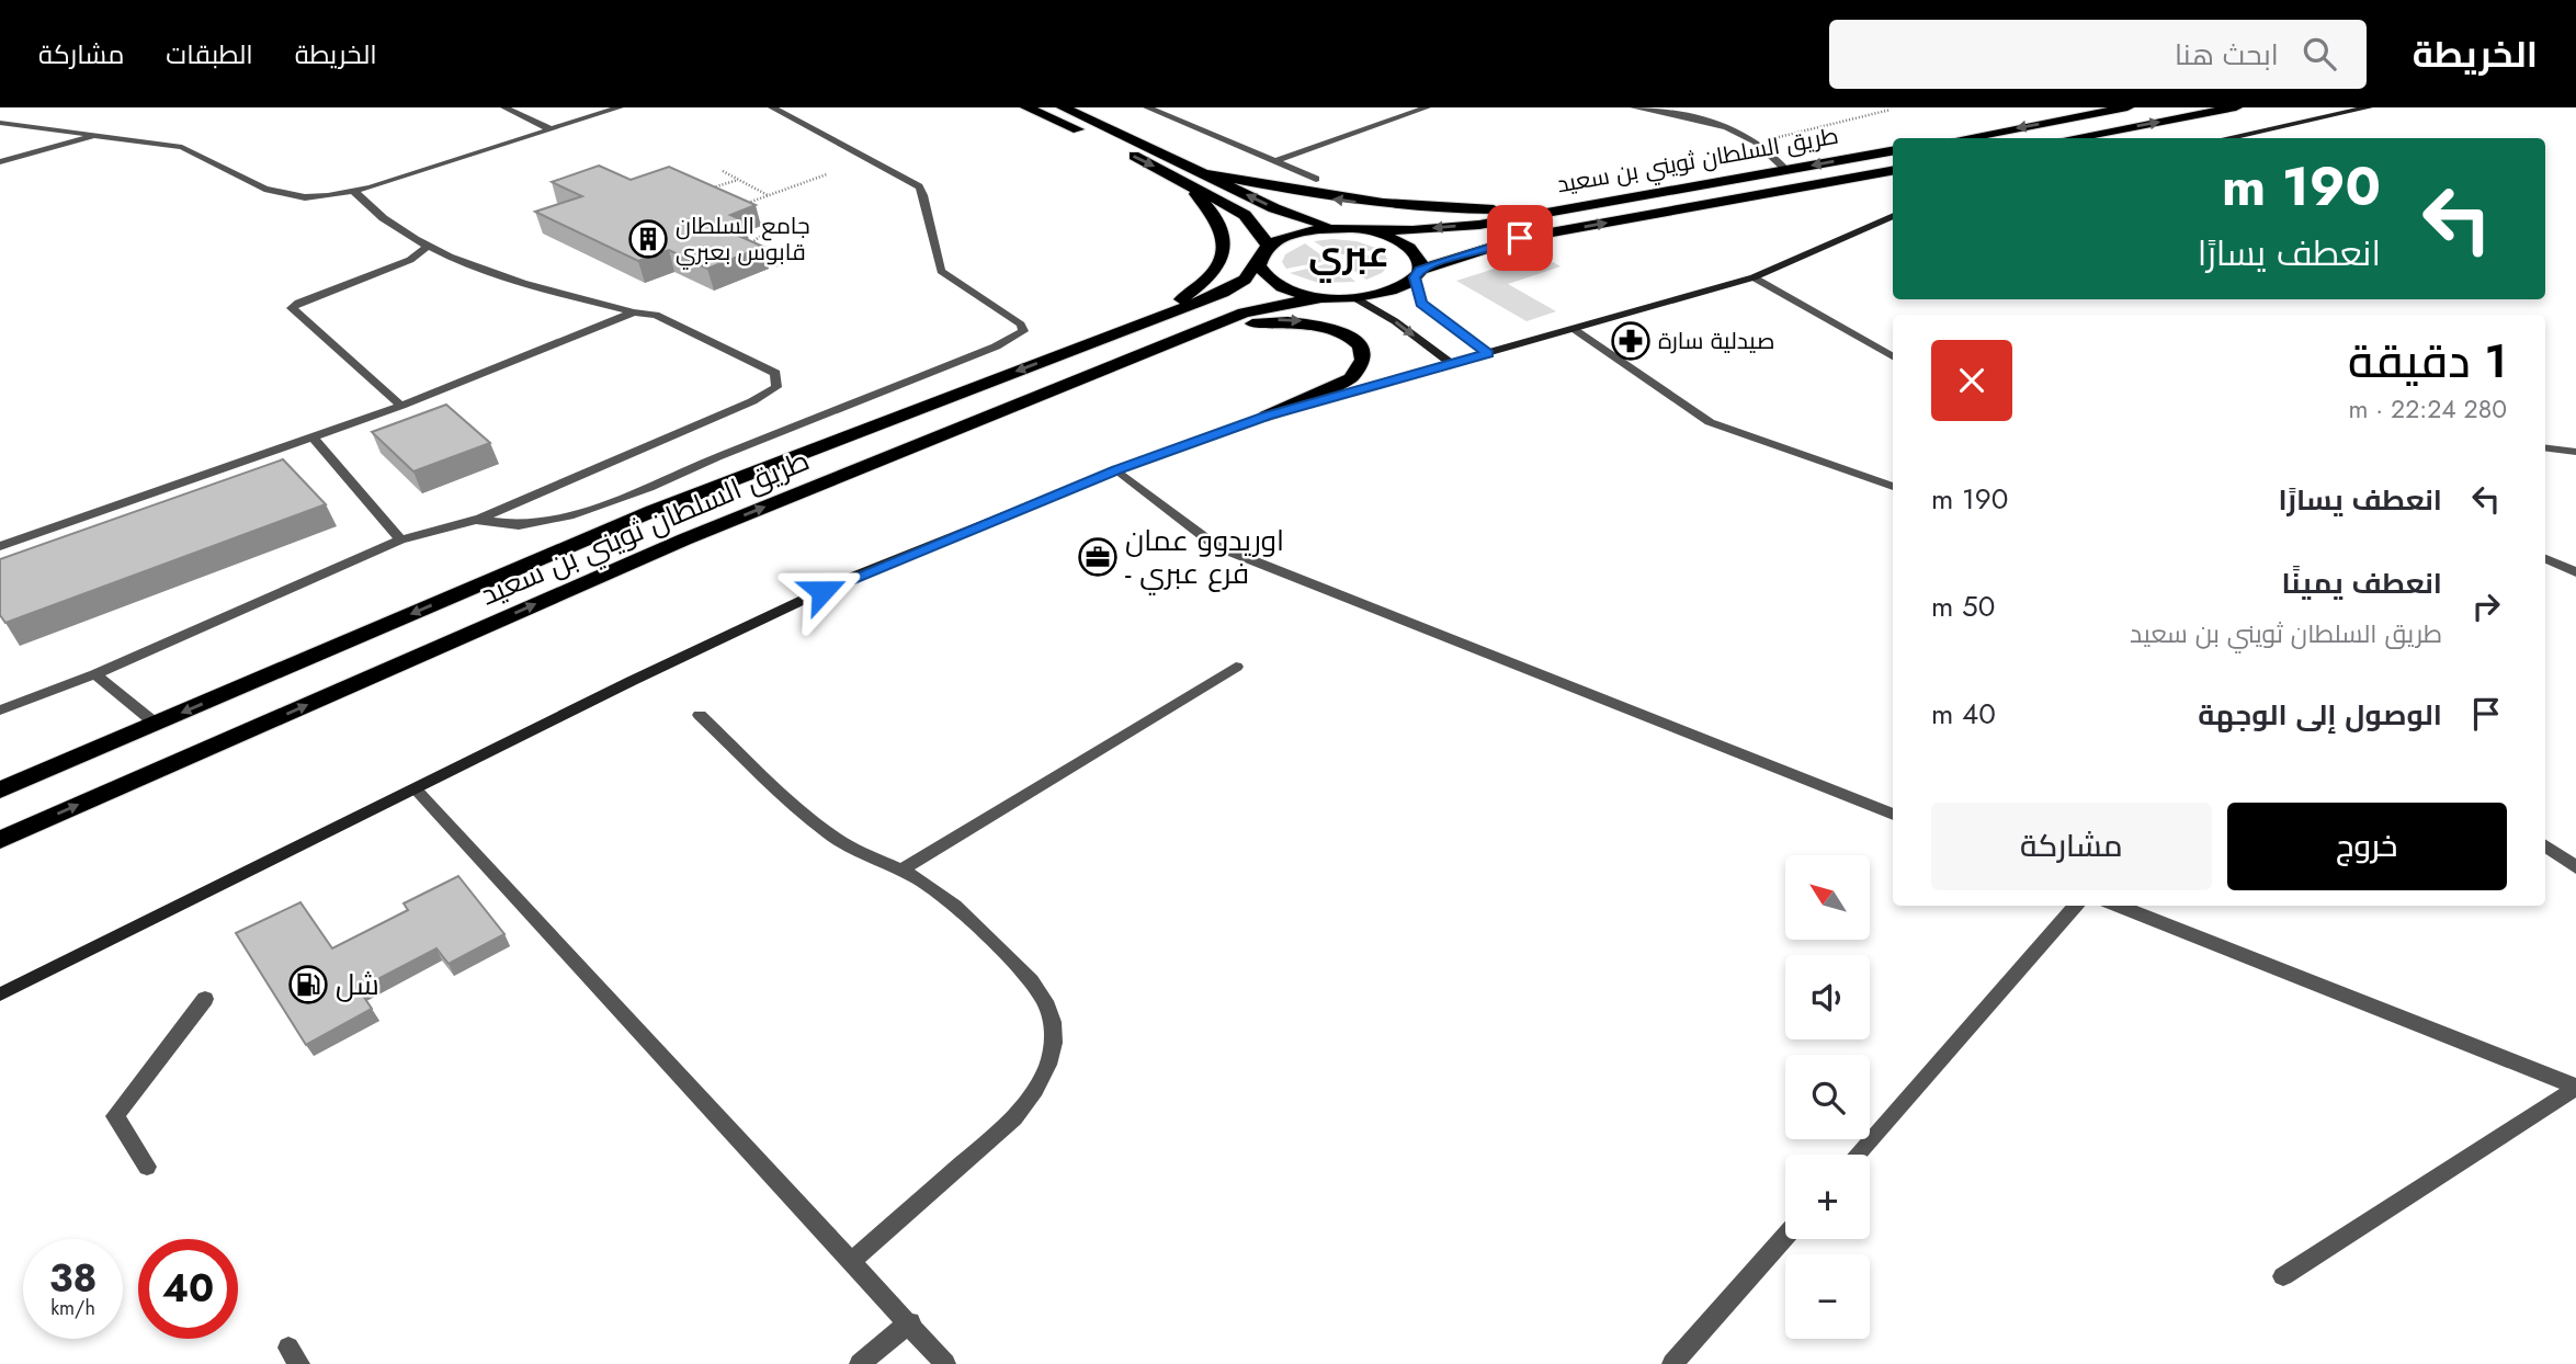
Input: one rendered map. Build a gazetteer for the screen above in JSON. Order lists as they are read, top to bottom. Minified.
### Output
{"streets":{"highway":["طريق السلطان ثويني بن سعيد"]},"districts":["عبري"],"places":{"building":["جامع السلطان قابوس بعبري"],"pharmacy":["صيدلية سارة"],"office":["اوريدوو عمان - فرع عبري"],"fuel station":["شل"]},"north":"top left","page":{"header":"الخريطة","search":"ابحث هنا","nav":["الخريطة","الطبقات","مشاركة"],"turn":["190 m","انعطف يسارًا"],"heading":["1 دقيقة","280 m · 22:24"],"list":[{"name":"انعطف يسارًا","value":"190 m"},{"name":"انعطف يمينًا","note":"طريق السلطان ثويني بن سعيد","value":"50 m"},{"name":"الوصول إلى الوجهة","value":"40 m"}],"buttons":["خروج","مشاركة"],"map_buttons":["+","−"],"speed":"38 km/h","limit":"40"}}
